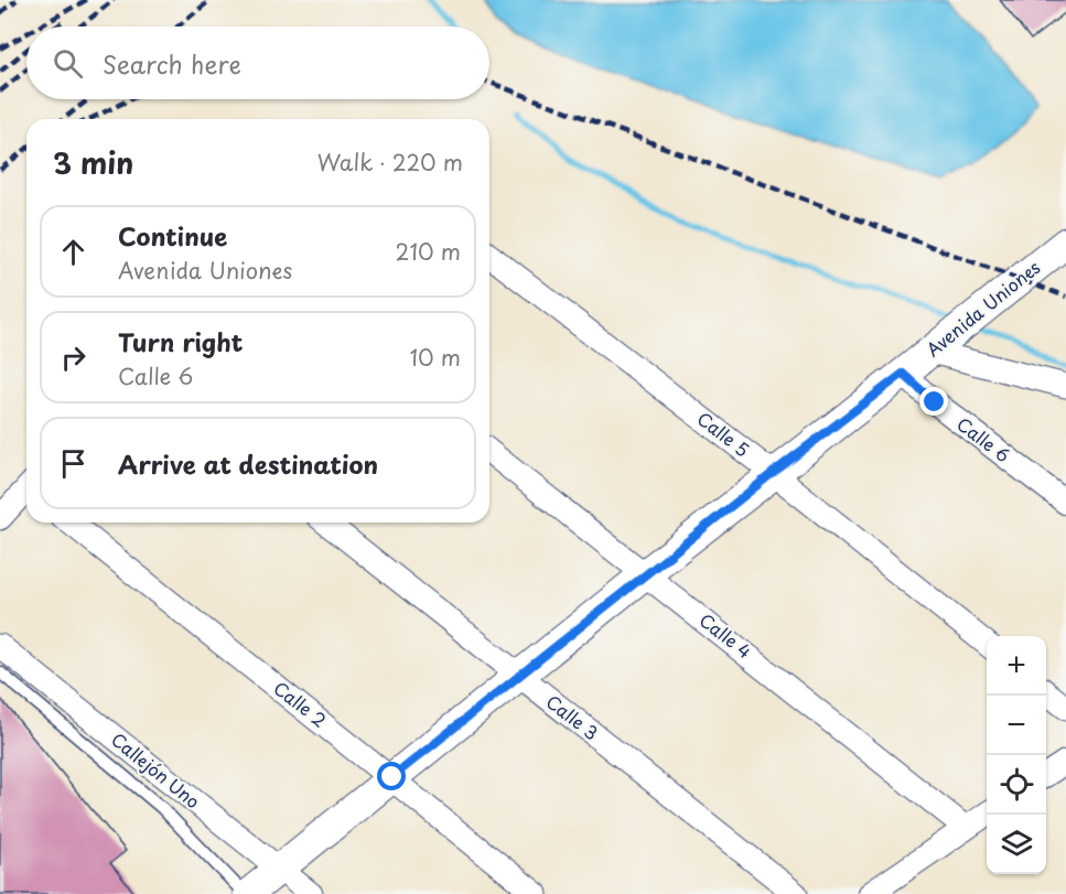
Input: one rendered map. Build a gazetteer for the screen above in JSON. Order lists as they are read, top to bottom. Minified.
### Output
{"streets":{"street":["Avenida Uniones","Calle 5","Calle 6","Calle 4","Calle 2","Calle 3","Callejón Uno"]},"crossings":[["Avenida Uniones","Calle 5"],["Avenida Uniones","Calle 6"],["Avenida Uniones","Calle 4"],["Avenida Uniones","Calle 2"],["Avenida Uniones","Calle 3"],["Avenida Uniones","Callejón Uno"]],"page":{"search":"Search here","heading":["3 min","Walk · 220 m"],"list":[["Continue","Avenida Uniones","210 m"],["Turn right","Calle 6","10 m"],"Arrive at destination"],"map_buttons":["+","−"]}}
